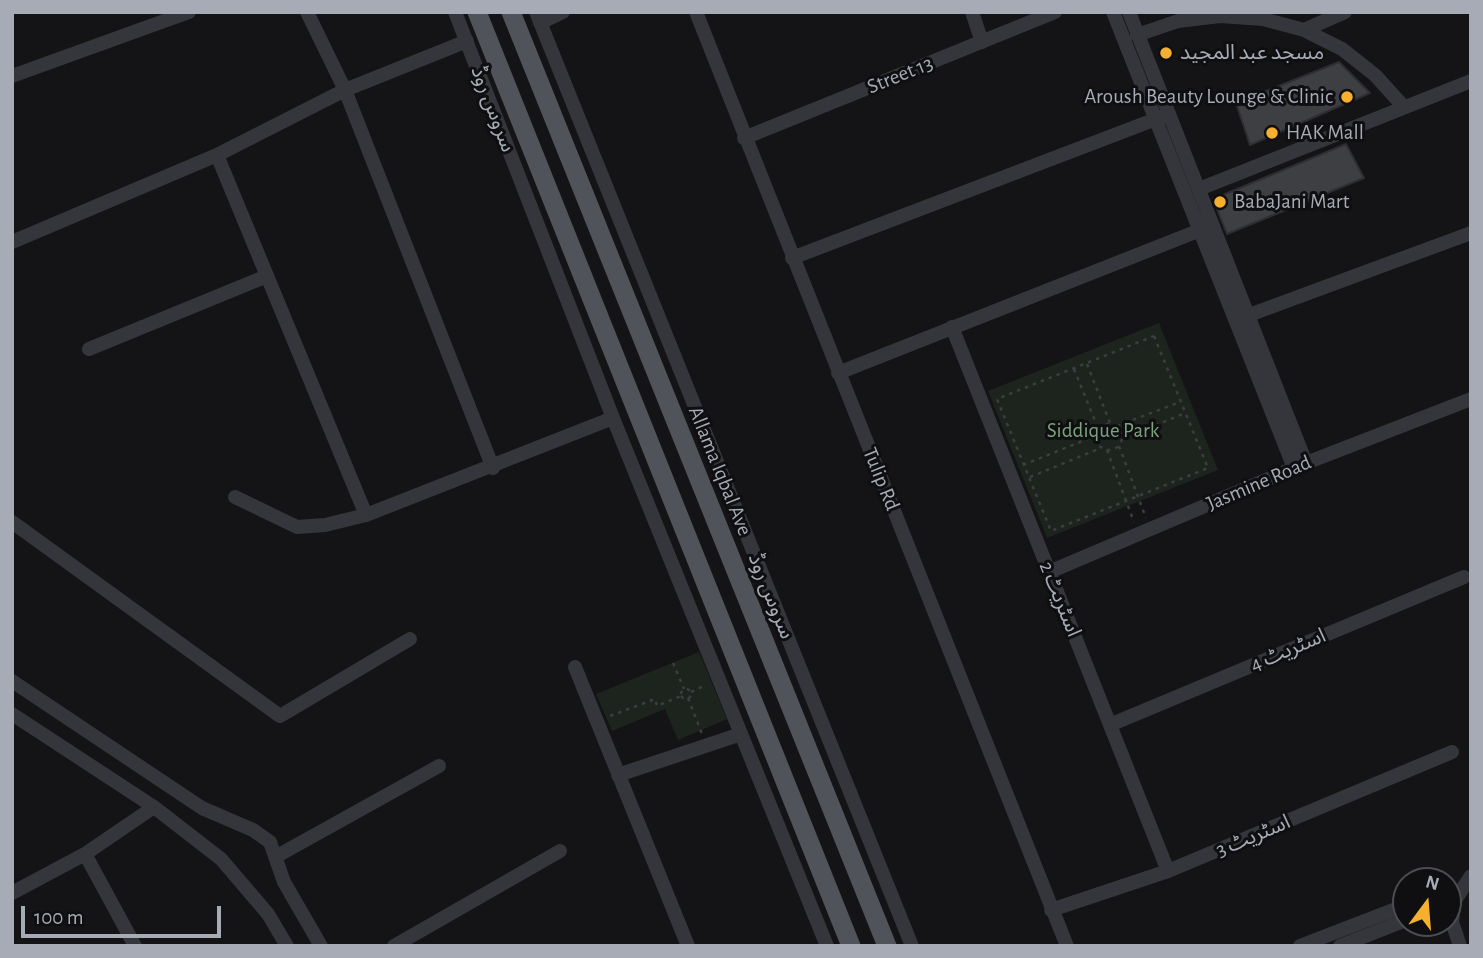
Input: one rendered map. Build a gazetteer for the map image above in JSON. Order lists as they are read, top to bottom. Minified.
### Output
{"streets":{"main road":["Allama Iqbal Ave"],"street":["Street 13","سروس روڈ","Tulip Rd","Jasmine Road","اسٹریٹ 2","اسٹریٹ 4","اسٹریٹ 3"]},"crossings":[["Street 13","Tulip Rd"],["Tulip Rd","اسٹریٹ 3"],["Jasmine Road","اسٹریٹ 2"],["اسٹریٹ 2","اسٹریٹ 4"],["اسٹریٹ 2","اسٹریٹ 3"]],"parks":["Siddique Park"],"places":["مسجد عبد المجید","Aroush Beauty Lounge & Clinic","HAK Mall","BabaJani Mart"],"scale_bar":"100 m","north":"top"}
